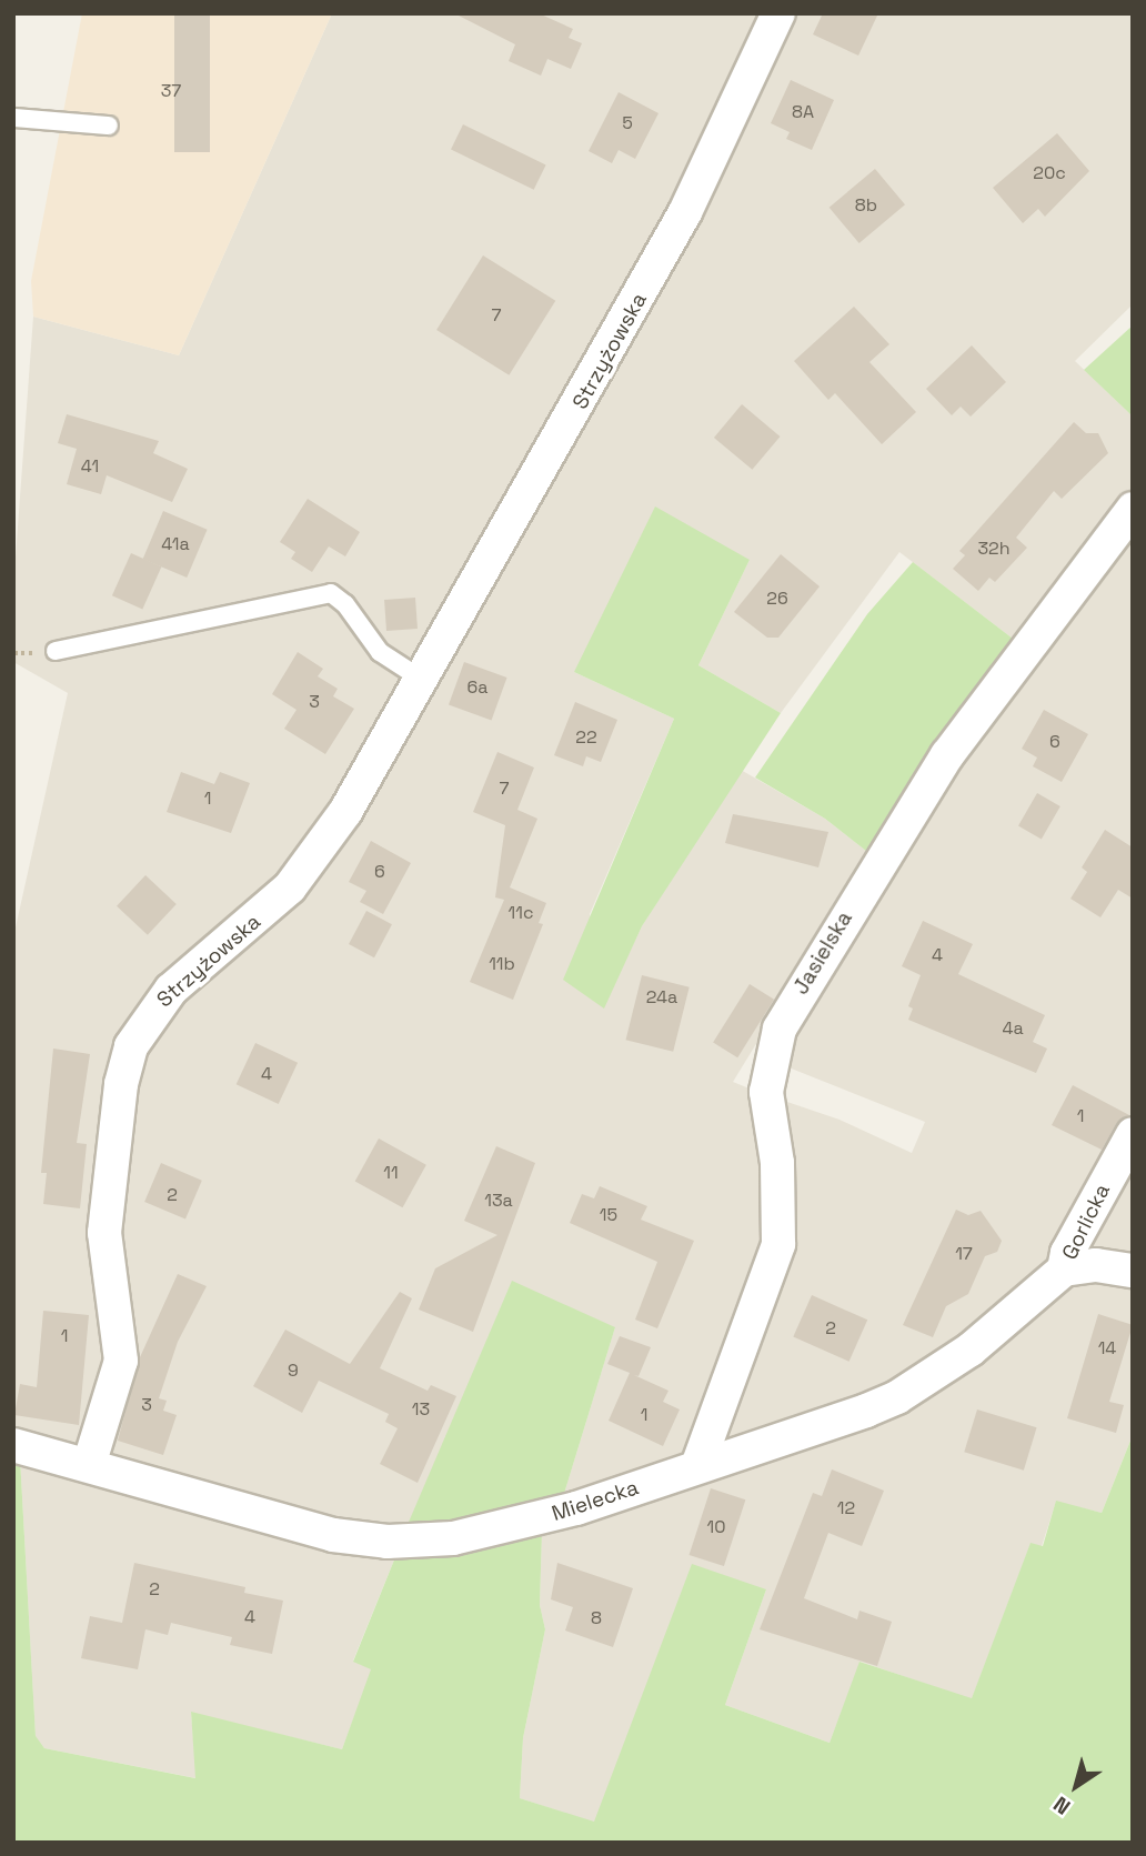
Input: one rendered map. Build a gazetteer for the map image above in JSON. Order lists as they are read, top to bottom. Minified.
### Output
{"streets":{"street":["Strzyżowska","Jasielska","Gorlicka","Mielecka"]},"crossings":[["Strzyżowska","Mielecka"],["Jasielska","Mielecka"],["Gorlicka","Mielecka"]],"house_numbers":["37","8A","5","20c","8b","7","41","41a","32h","26","6a","3","22","6","7","1","6","11c","4","11b","24a","4a","4","1","11","2","13a","15","17","2","1","14","9","3","13","1","12","10","2","4","8"],"north":"bottom left"}
